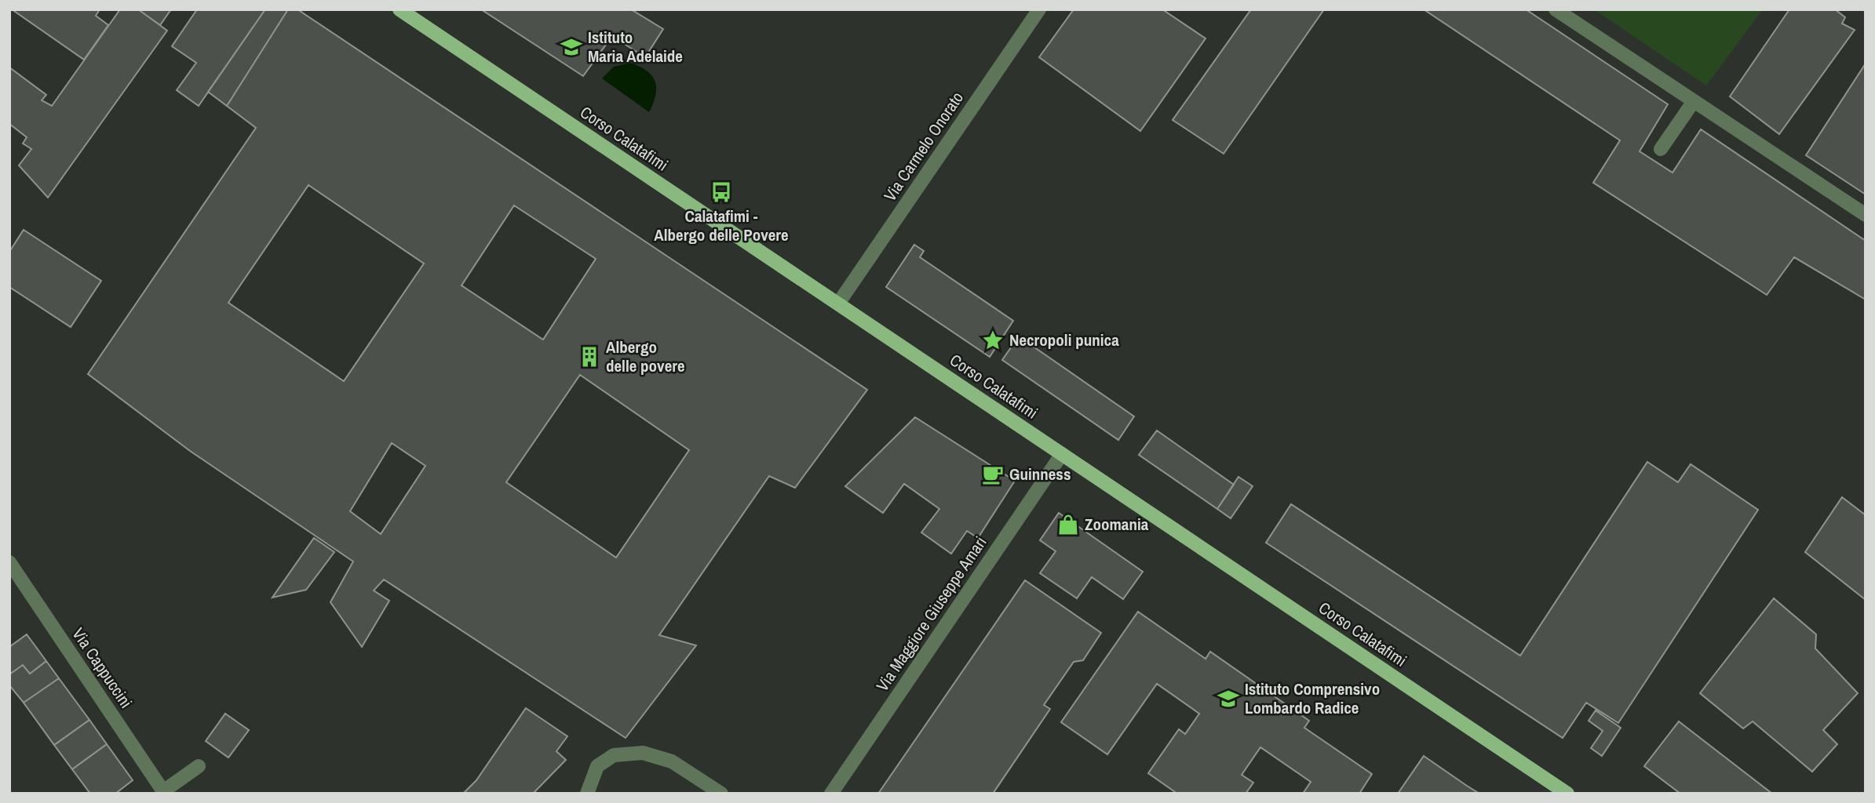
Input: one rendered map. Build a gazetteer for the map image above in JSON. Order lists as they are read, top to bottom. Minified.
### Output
{"streets":{"main road":["Corso Calatafimi"],"street":["Via Carmelo Onorato","Via Maggiore Giuseppe Amari","Via Cappuccini"]},"crossings":[["Corso Calatafimi","Via Carmelo Onorato"],["Corso Calatafimi","Via Maggiore Giuseppe Amari"]],"places":{"school or university":["Istituto Maria Adelaide","Istituto Comprensivo Lombardo Radice"],"bus stop":["Calatafimi - Albergo delle Povere"],"place":["Necropoli punica"],"building":["Albergo delle povere"],"cafe":["Guinness"],"shop":["Zoomania"]}}
